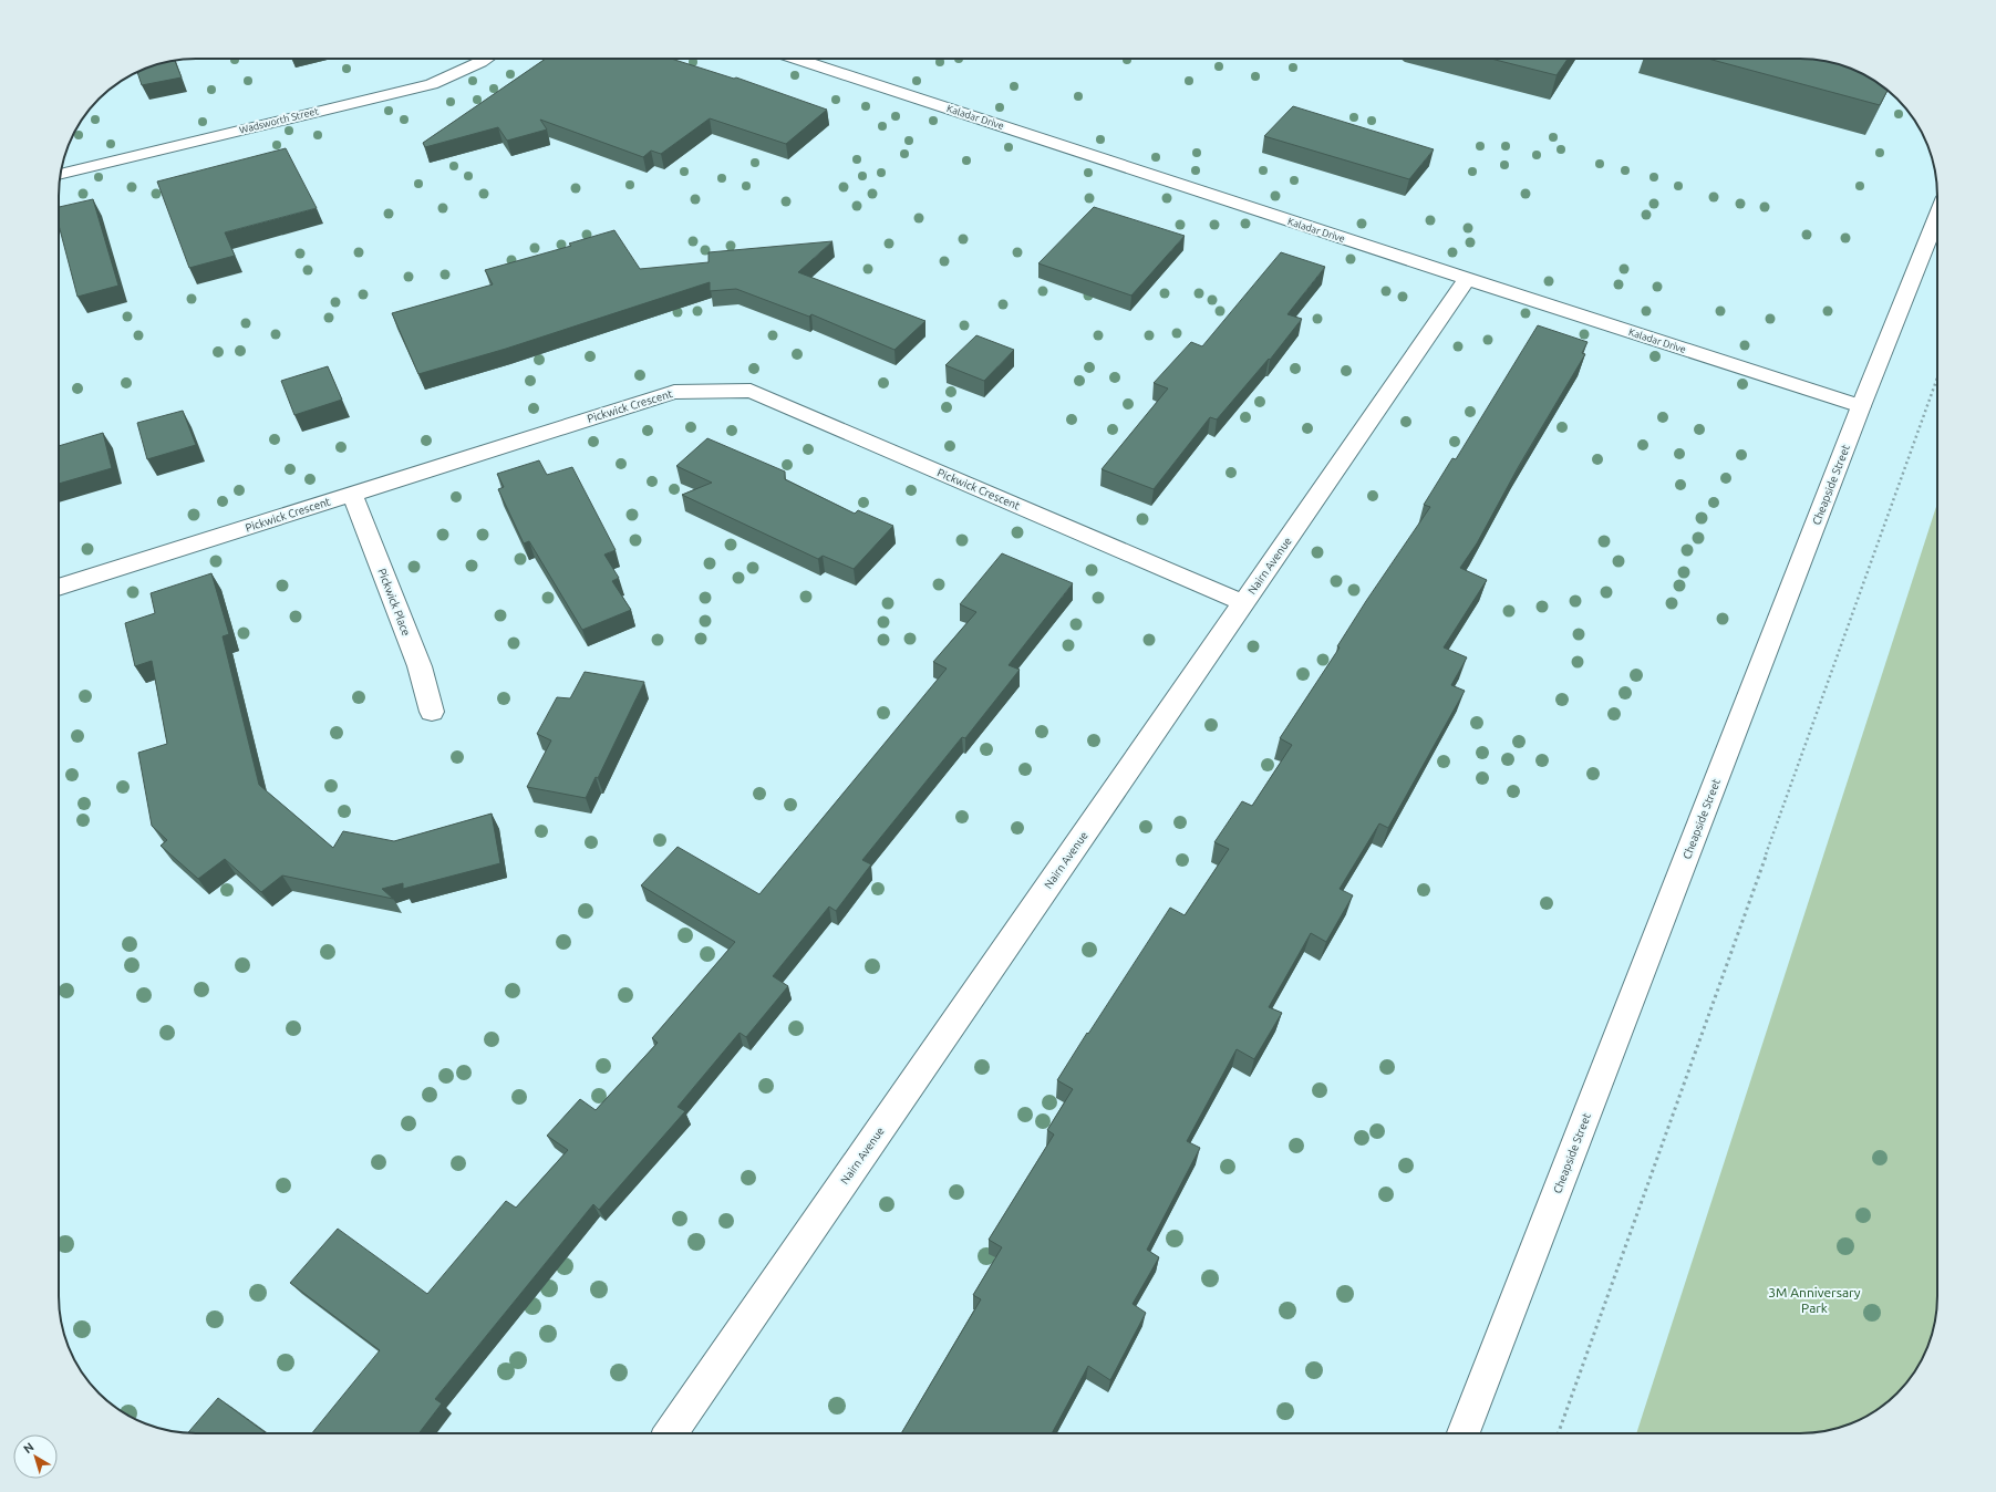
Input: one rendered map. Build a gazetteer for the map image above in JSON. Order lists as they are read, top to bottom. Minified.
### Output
{"streets":{"street":["Kaladar Drive","Wadsworth Street","Pickwick Crescent","Cheapside Street","Nairn Avenue","Pickwick Place"]},"crossings":[["Kaladar Drive","Cheapside Street"],["Kaladar Drive","Nairn Avenue"],["Pickwick Crescent","Nairn Avenue"],["Pickwick Crescent","Pickwick Place"]],"parks":["3M Anniversary Park"],"north":"top left"}
